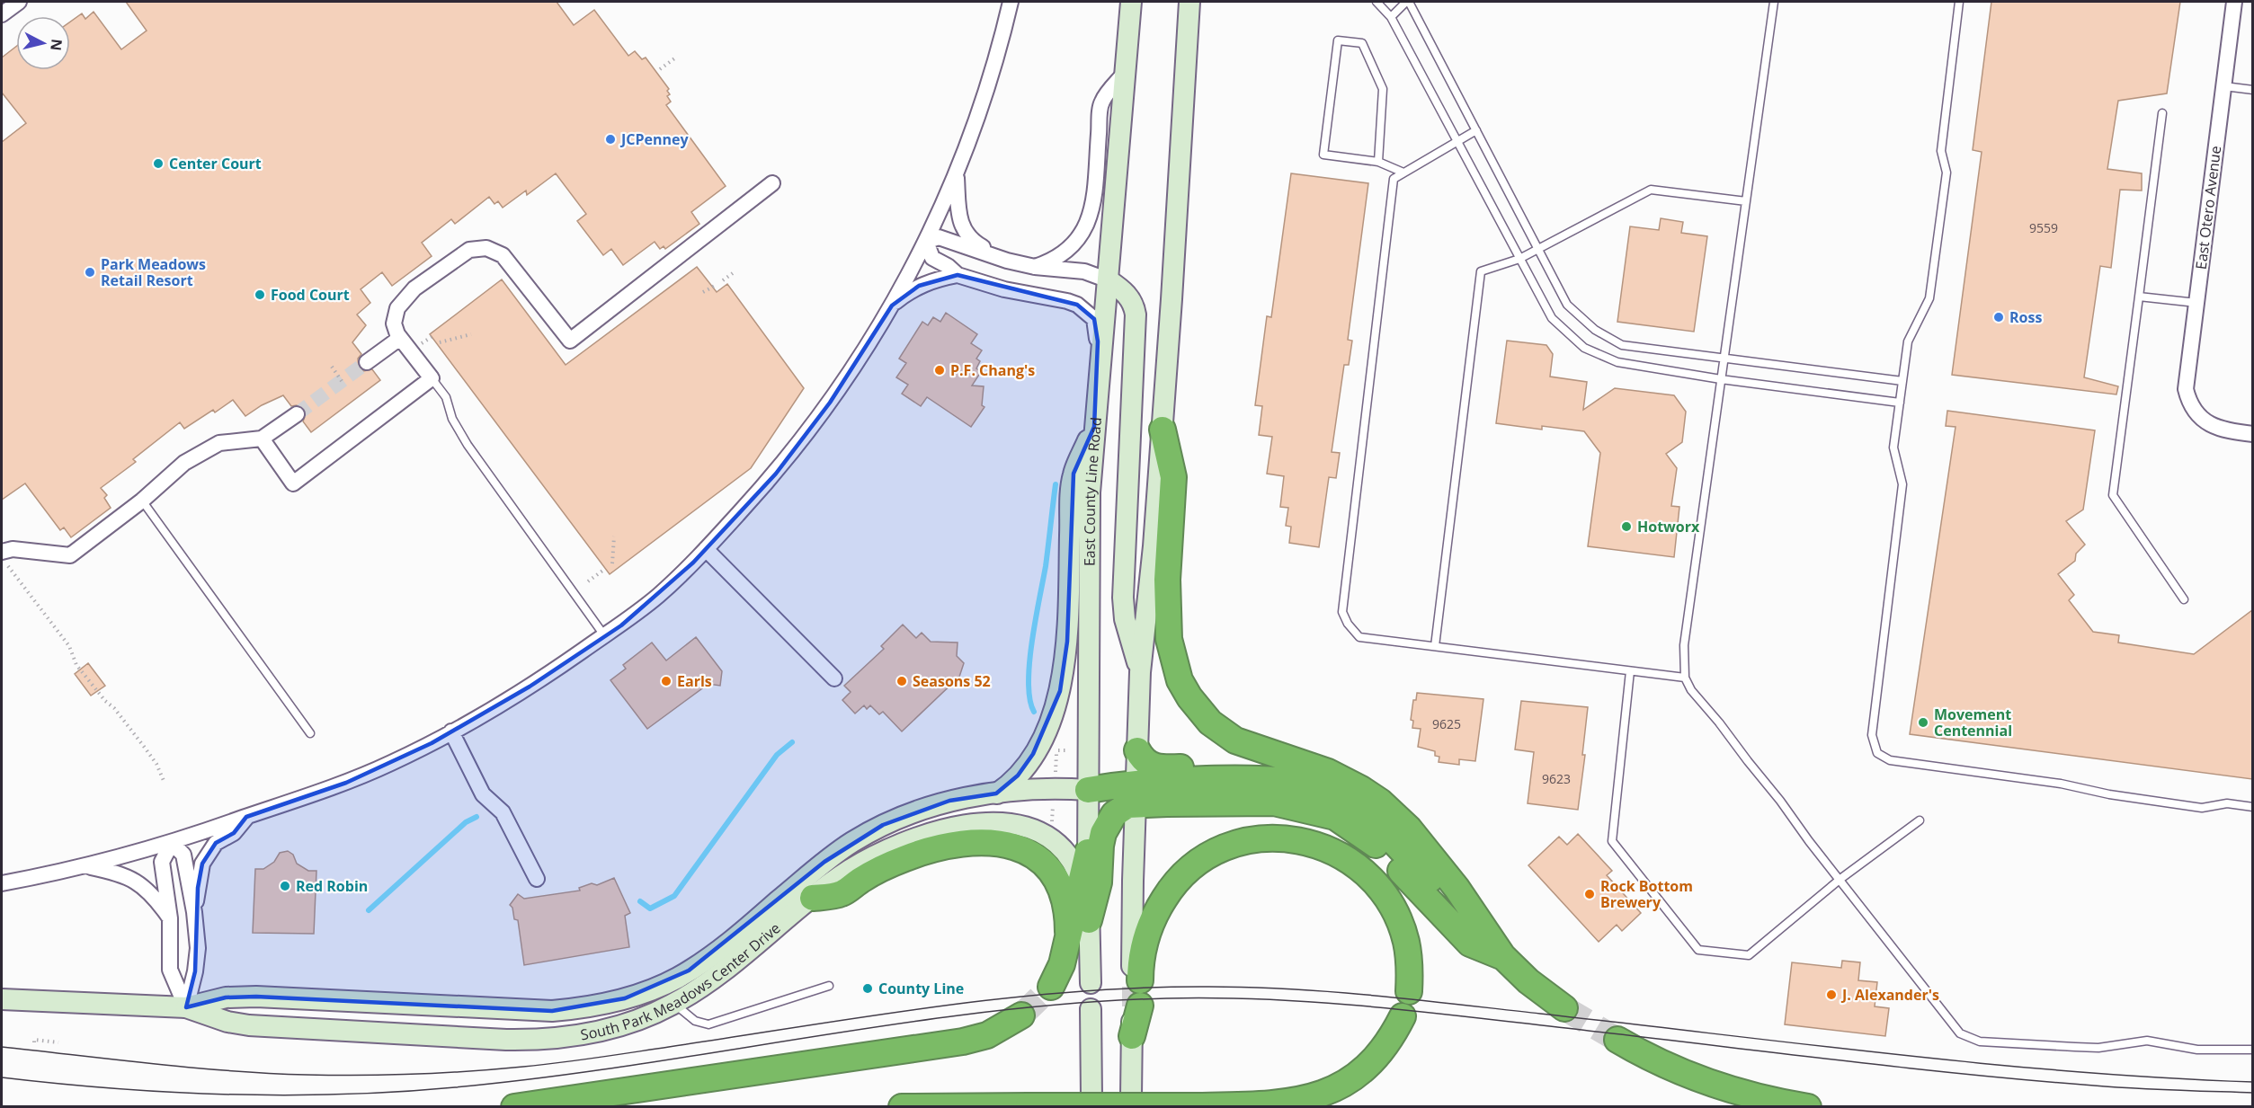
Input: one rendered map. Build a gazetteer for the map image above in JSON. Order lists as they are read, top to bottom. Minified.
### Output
{"streets":{"main road":["East County Line Road","South Park Meadows Center Drive"],"street":["East Otero Avenue"]},"crossings":[["East County Line Road","South Park Meadows Center Drive"]],"places":["JCPenney","Center Court","Park Meadows Retail Resort","Food Court","Ross","P.F. Chang's","Hotworx","Earls","Seasons 52","Movement Centennial","Red Robin","Rock Bottom Brewery","County Line","J. Alexander's"],"house_numbers":["9559","9625","9623"],"north":"right"}
